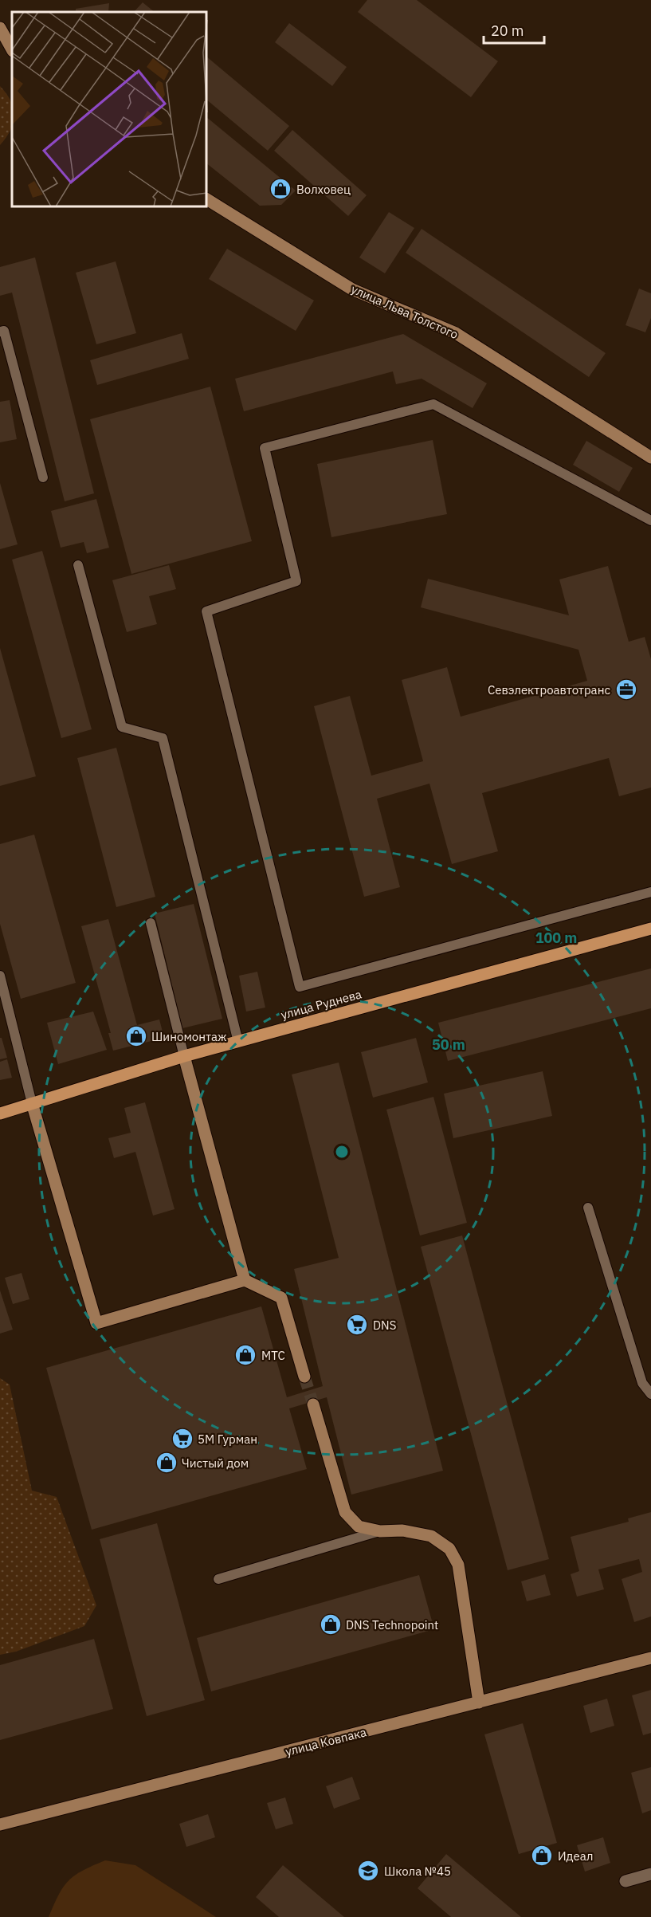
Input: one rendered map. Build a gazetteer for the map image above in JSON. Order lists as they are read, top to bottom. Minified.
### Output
{"streets":{"main road":["улица Руднева"],"street":["улица Льва Толстого","улица Ковпака"]},"places":{"shop":["Волховец","Шиномонтаж","МТС","Чистый дом","DNS Technopoint","Идеал"],"office":["Севэлектроавтотранс"],"supermarket":["DNS","5М Гурман"],"school or university":["Школа №45"]},"scale_bar":"20 m","rings":["100 m","50 m"]}
